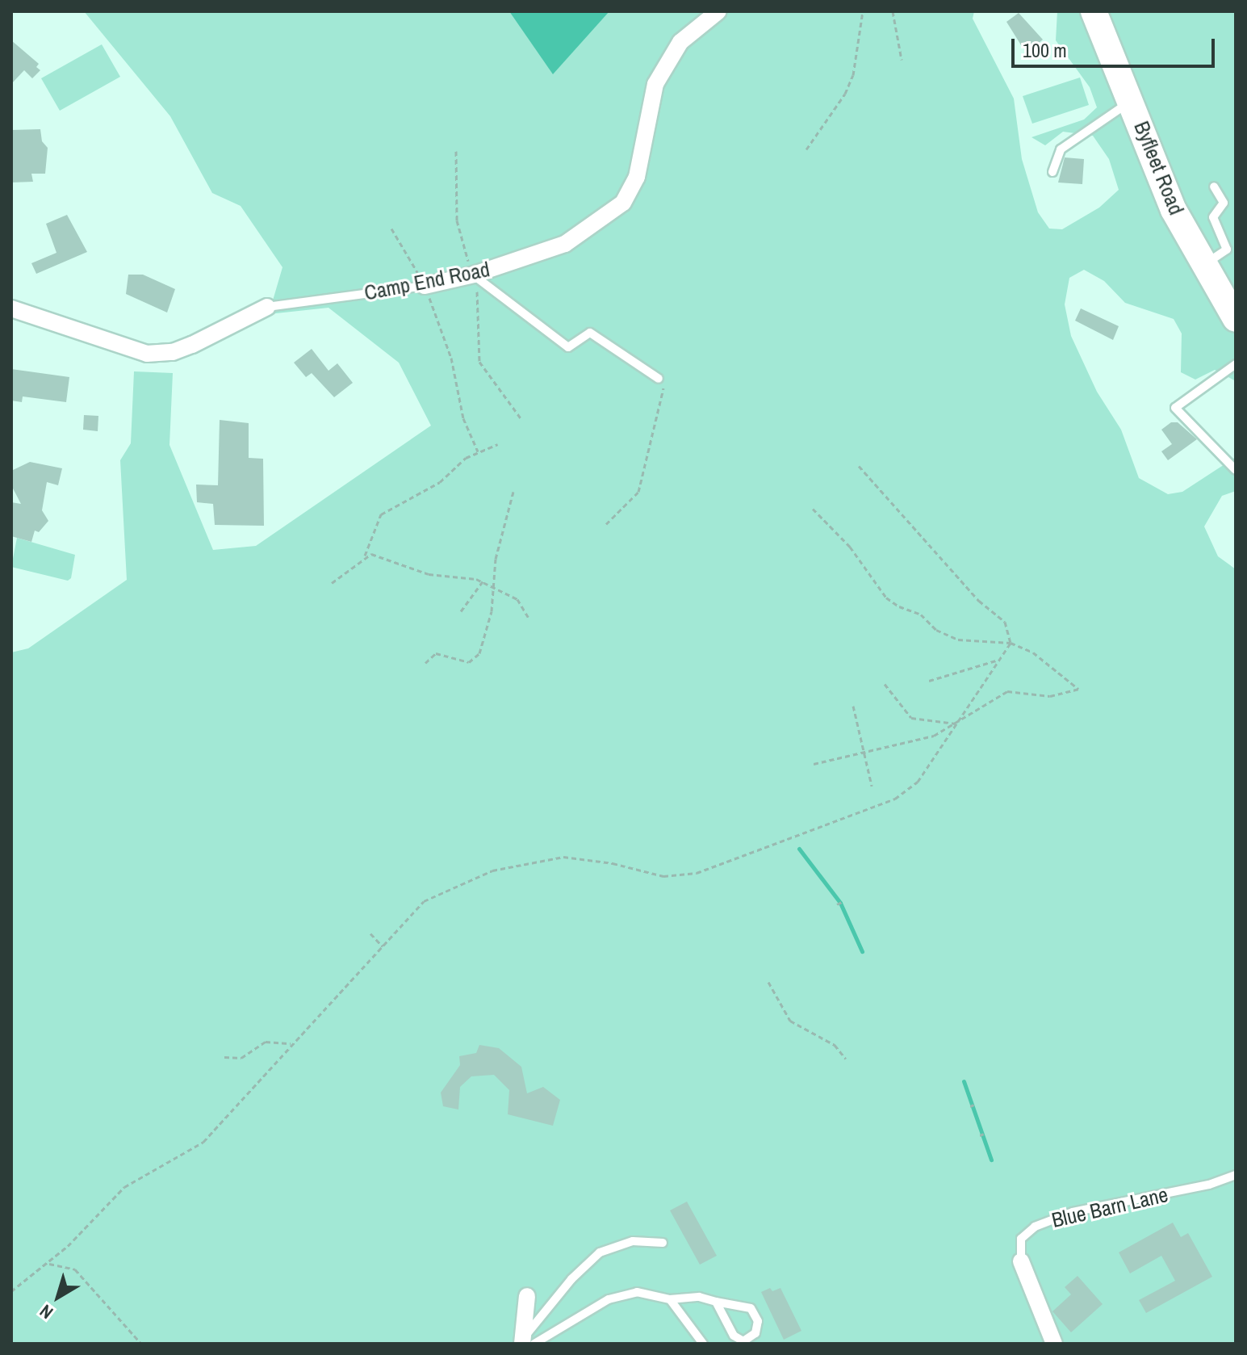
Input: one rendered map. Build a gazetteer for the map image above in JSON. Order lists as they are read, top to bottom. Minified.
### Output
{"streets":{"main road":["Byfleet Road"],"street":["Camp End Road","Blue Barn Lane"]},"scale_bar":"100 m","north":"bottom left"}
